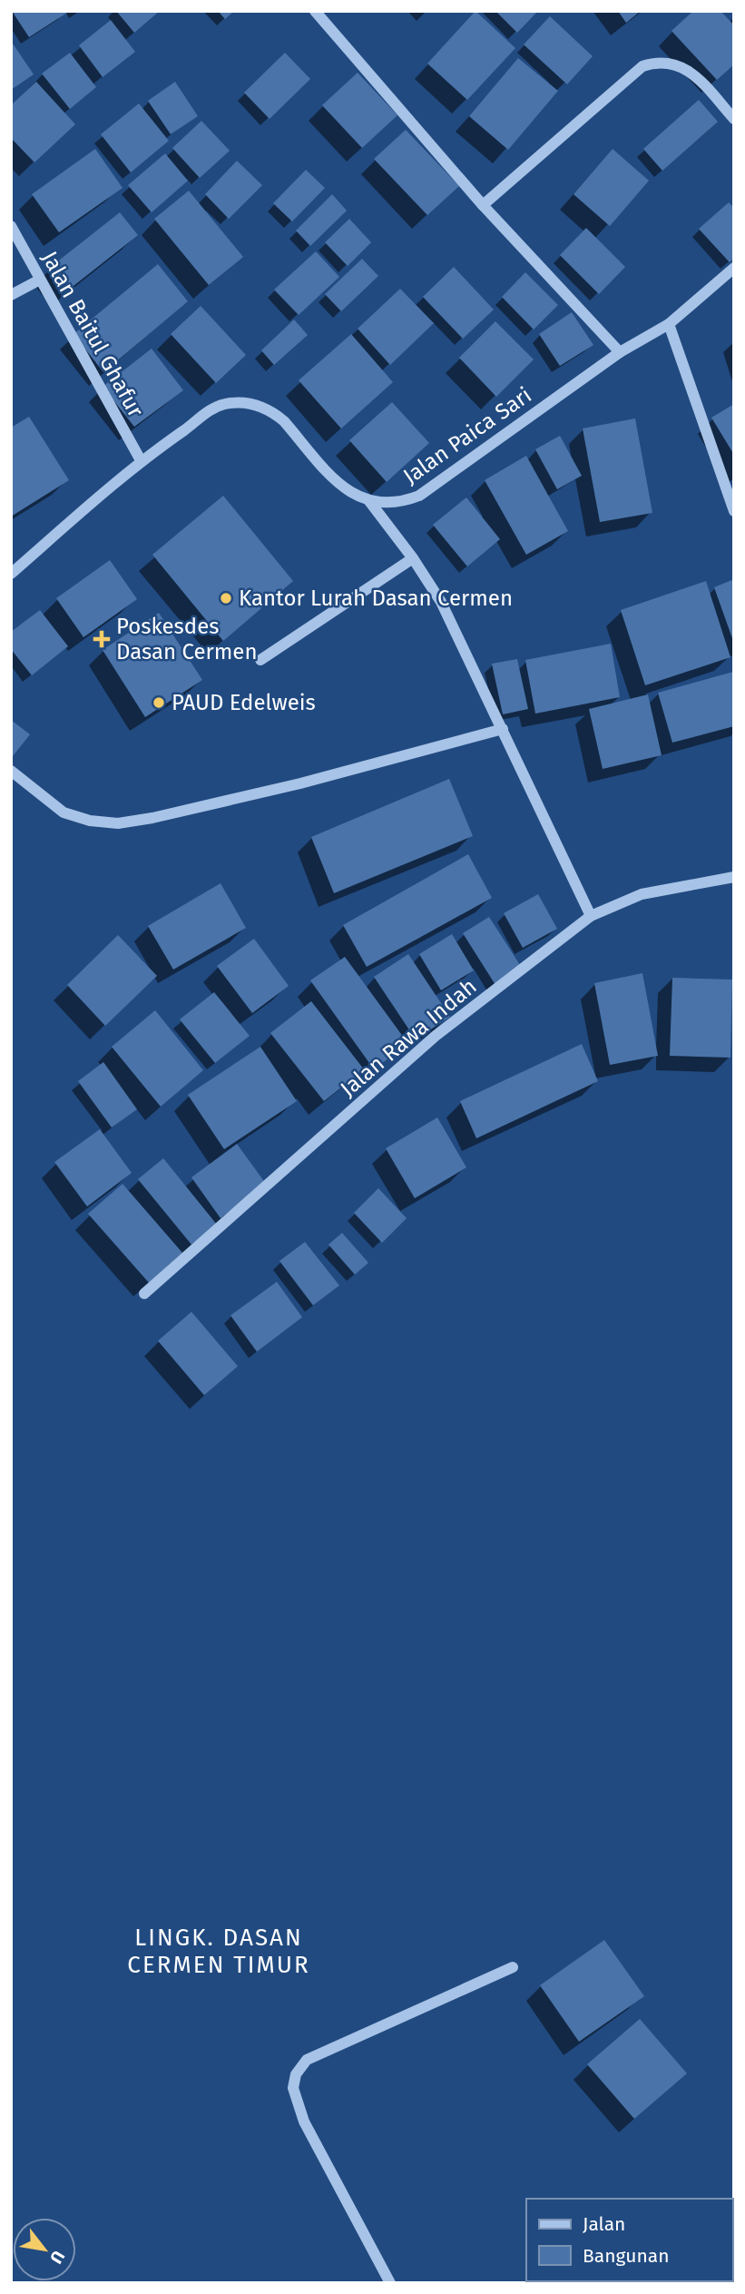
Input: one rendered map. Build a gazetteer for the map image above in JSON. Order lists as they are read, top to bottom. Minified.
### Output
{"streets":{"street":["Jalan Baitul Ghafur","Jalan Paica Sari","Jalan Rawa Indah"]},"crossings":[["Jalan Baitul Ghafur","Jalan Paica Sari"]],"districts":["LINGK. DASAN CERMEN TIMUR"],"places":{"other":["Kantor Lurah Dasan Cermen","PAUD Edelweis"],"health":["Poskesdes Dasan Cermen"]},"legend":["Jalan","Bangunan"],"north":"bottom right"}
